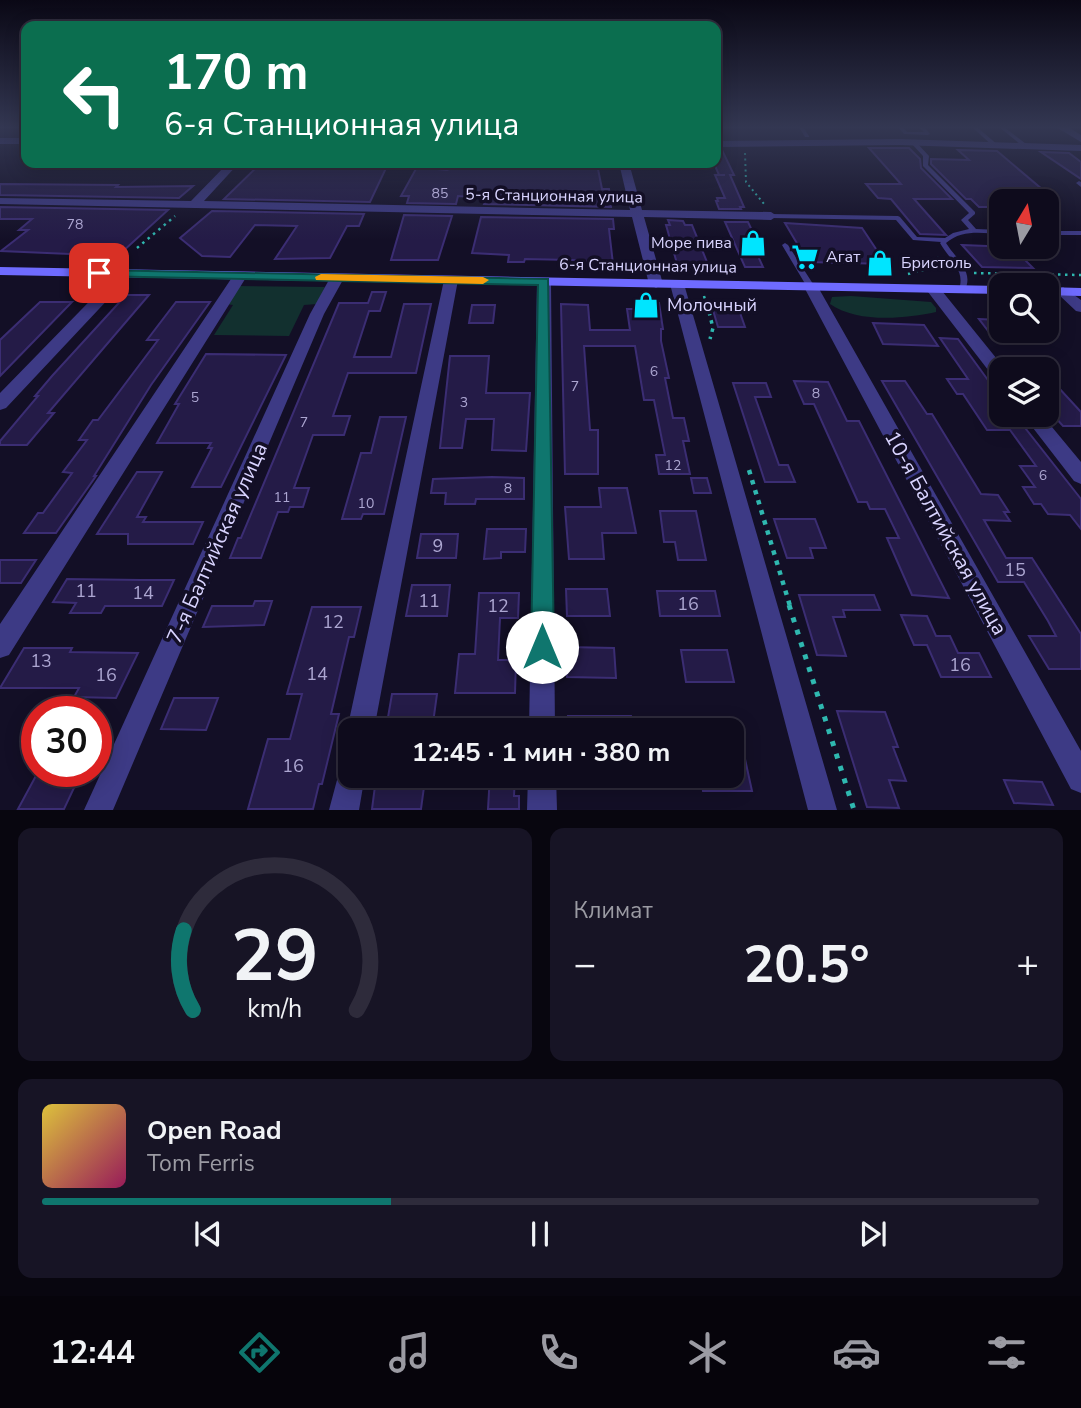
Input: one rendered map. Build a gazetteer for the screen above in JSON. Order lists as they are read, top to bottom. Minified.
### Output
{"streets":{"main road":["6-я Станционная улица"],"street":["5-я Станционная улица","10-я Балтийская улица","7-я Балтийская улица"]},"crossings":[["6-я Станционная улица","10-я Балтийская улица"],["6-я Станционная улица","7-я Балтийская улица"]],"places":{"shop":["Море пива","Бристоль","Молочный"],"supermarket":["Агат"]},"house_numbers":["85","78","6","7","8","5","3","7","12","6","8","11","10","9","15","11","14","11","16","12","12","13","16","14","16","16"],"north":"top","page":{"turn":["170 m","6-я Станционная улица"],"limit":"30","trip":"12:45 · 1 мин · 380 m","tile":"Климат","heat":["−","20.5°","+"],"song":["Open Road","Tom Ferris"],"tabs":"12:44","gauge":["29","km/h"]}}
